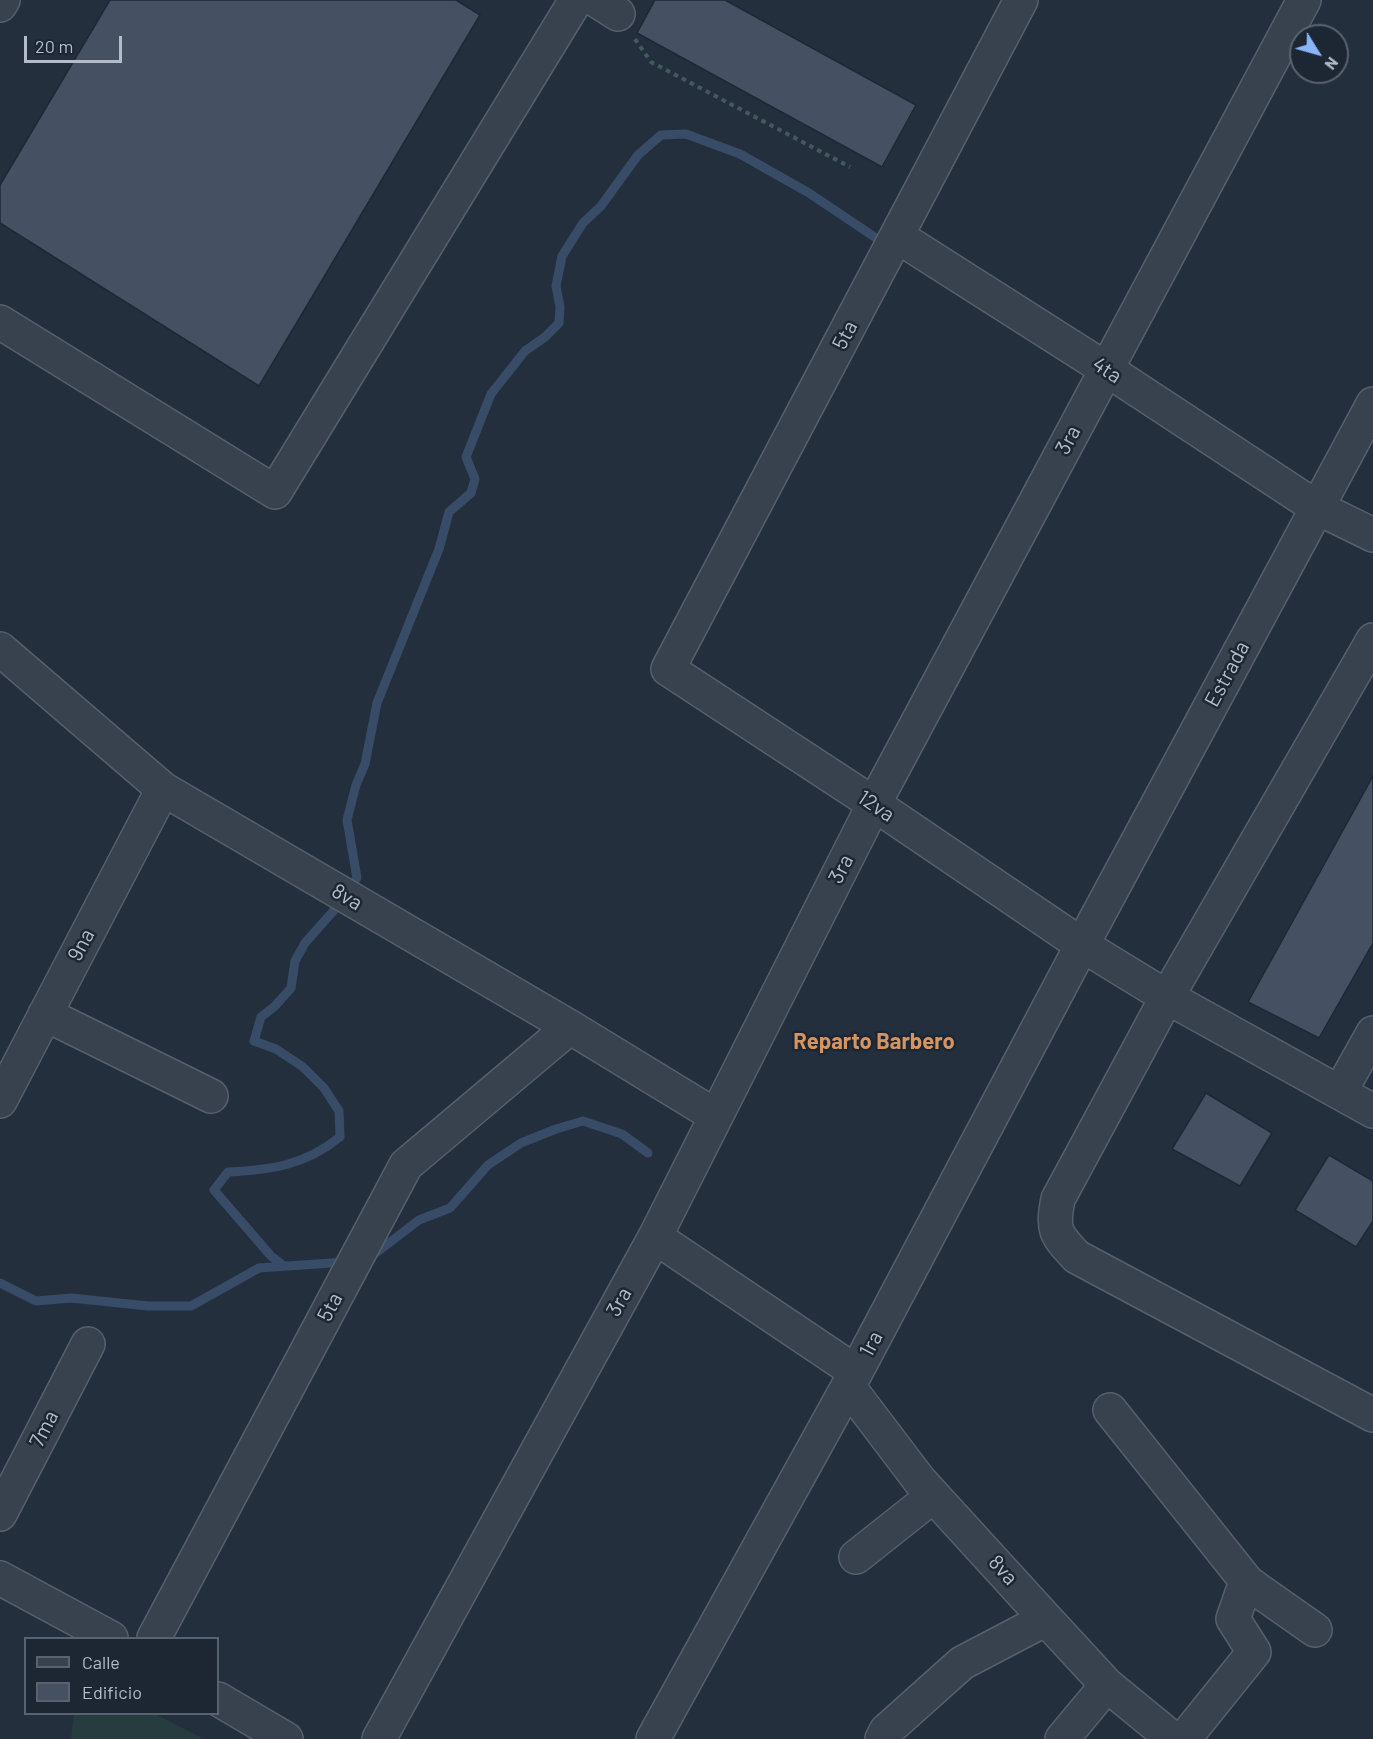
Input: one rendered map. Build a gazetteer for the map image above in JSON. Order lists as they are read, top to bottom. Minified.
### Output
{"streets":{"street":["5ta","4ta","3ra","Estrada","12va","8va","9na","1ra","7ma"]},"crossings":[["5ta","4ta"],["5ta","12va"],["5ta","8va"],["4ta","3ra"],["4ta","Estrada"],["3ra","12va"],["3ra","8va"],["Estrada","12va"],["Estrada","1ra"],["12va","1ra"],["8va","9na"],["8va","1ra"]],"districts":["Reparto Barbero"],"legend":["Calle","Edificio"],"scale_bar":"20 m","north":"bottom right"}
